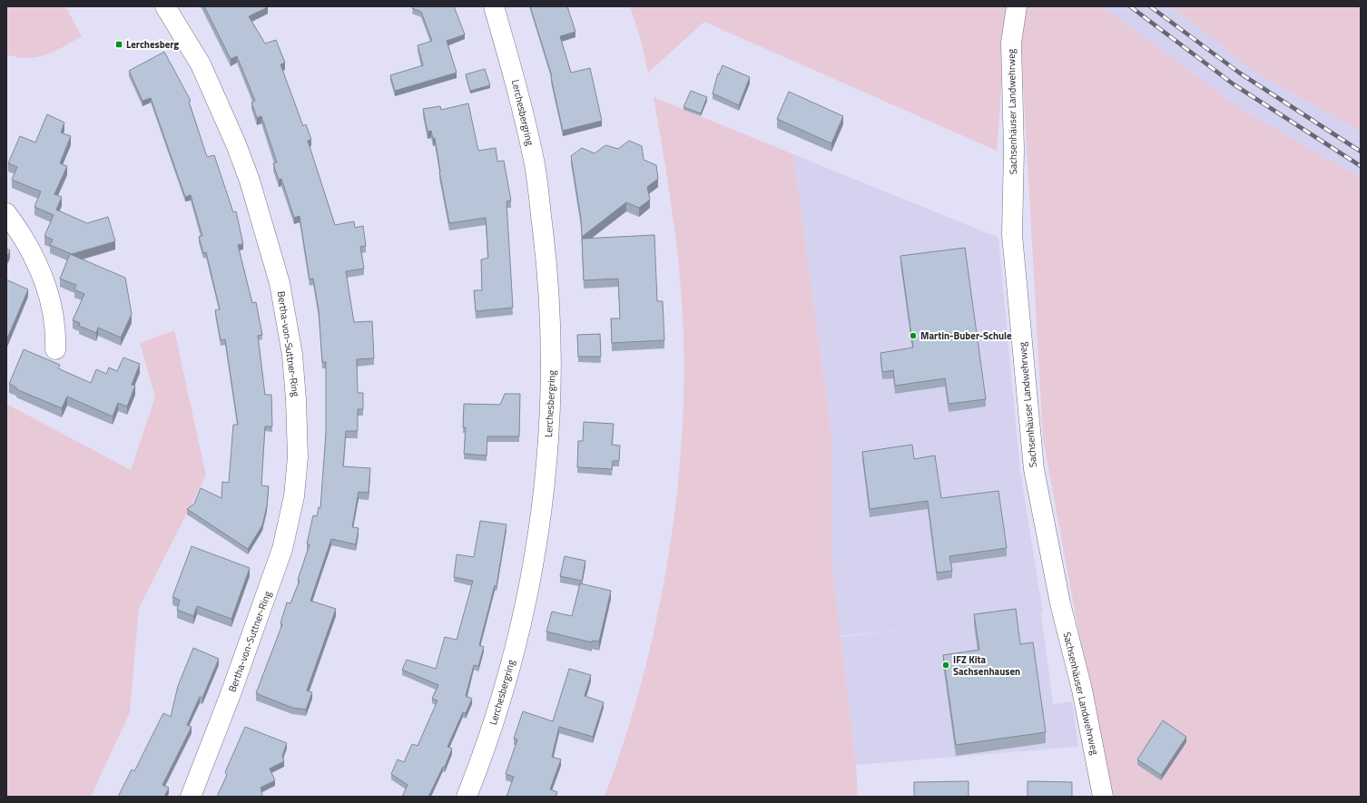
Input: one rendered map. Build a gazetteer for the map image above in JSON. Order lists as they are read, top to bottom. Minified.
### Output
{"streets":{"street":["Sachsenhäuser Landwehrweg","Lerchesbergring","Bertha-von-Suttner-Ring"]},"places":{"transit":["Lerchesberg"],"other":["Martin-Buber-Schule","IFZ Kita Sachsenhausen"]}}
